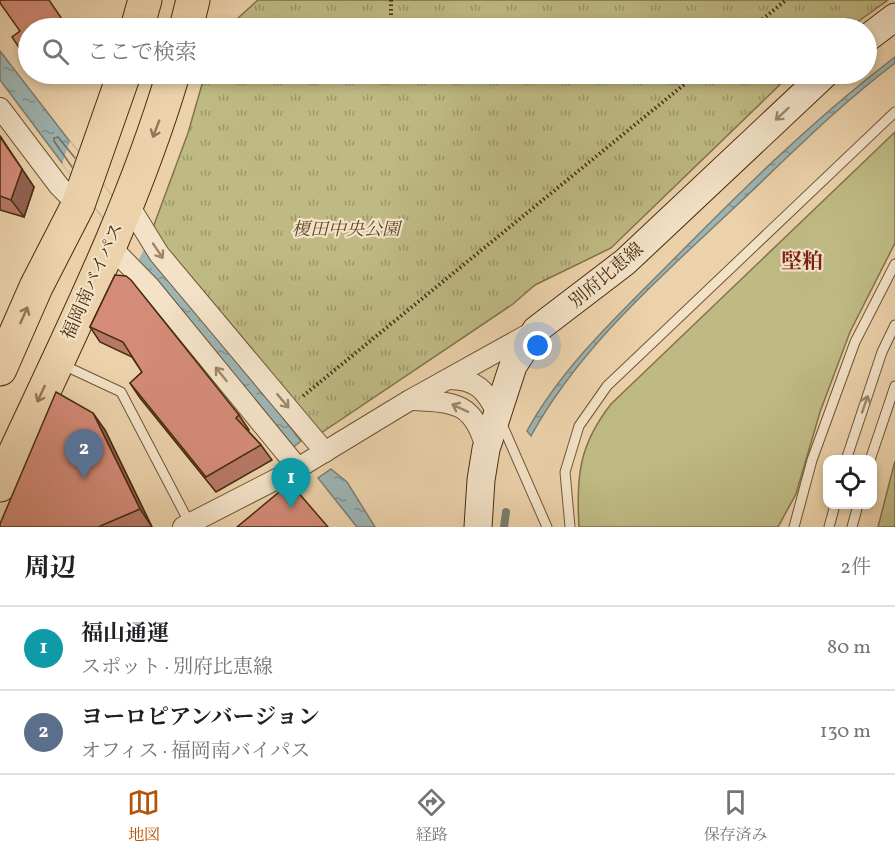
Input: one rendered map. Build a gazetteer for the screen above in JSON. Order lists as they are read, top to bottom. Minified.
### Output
{"streets":{"highway":["福岡南バイパス"],"main road":["別府比恵線"]},"one_way":["別府比恵線"],"districts":["堅粕"],"parks":["榎田中央公園"],"page":{"search":"ここで検索","pins":["2","1"],"heading":["周辺","2件"],"list":[{"mark":"1","name":"福山通運","note":"スポット · 別府比恵線","value":"80 m"},{"mark":"2","name":"ヨーロピアンバージョン","note":"オフィス · 福岡南バイパス","value":"130 m"}],"nav":["地図","経路","保存済み"]}}
